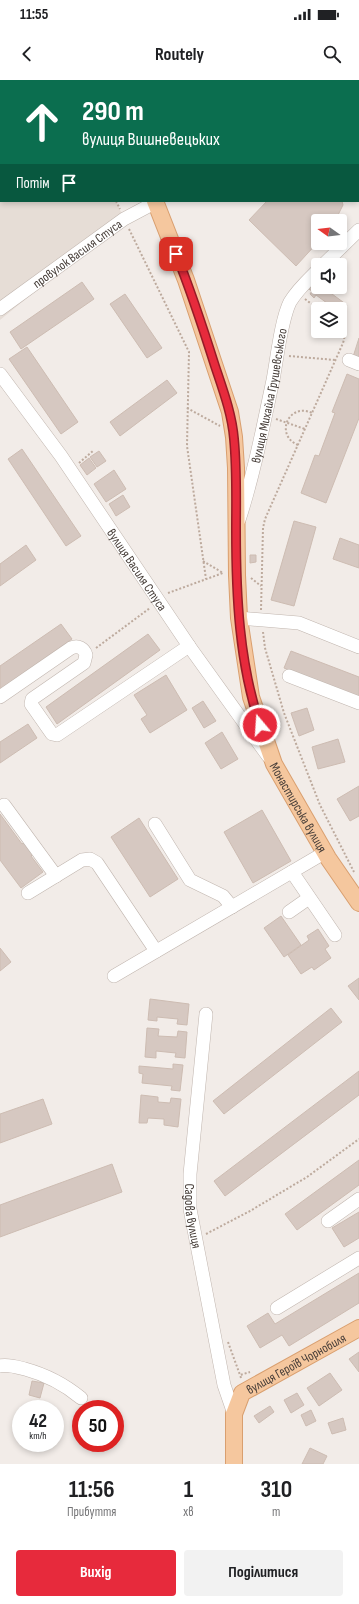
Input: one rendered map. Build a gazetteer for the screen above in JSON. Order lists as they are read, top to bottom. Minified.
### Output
{"streets":{"main road":["Монастирська вулиця","Садова вулиця","вулиця Героїв Чорнобиля"],"street":["провулок Василя Стуса","вулиця Михайла Грушевського","вулиця Василя Стуса"]},"crossings":[["провулок Василя Стуса","Монастирська вулиця"],["вулиця Михайла Грушевського","Монастирська вулиця"],["вулиця Василя Стуса","Монастирська вулиця"],["Садова вулиця","вулиця Героїв Чорнобиля"]],"north":"left","page":{"status":"11:55","header":"Routely","turn":["290 m","вулиця Вишневецьких"],"then":"Потім","speed":"42 km/h","limit":"50","eta":["11:56","Прибуття","1","хв","310","m"],"buttons":["Вихід","Поділитися"]}}
